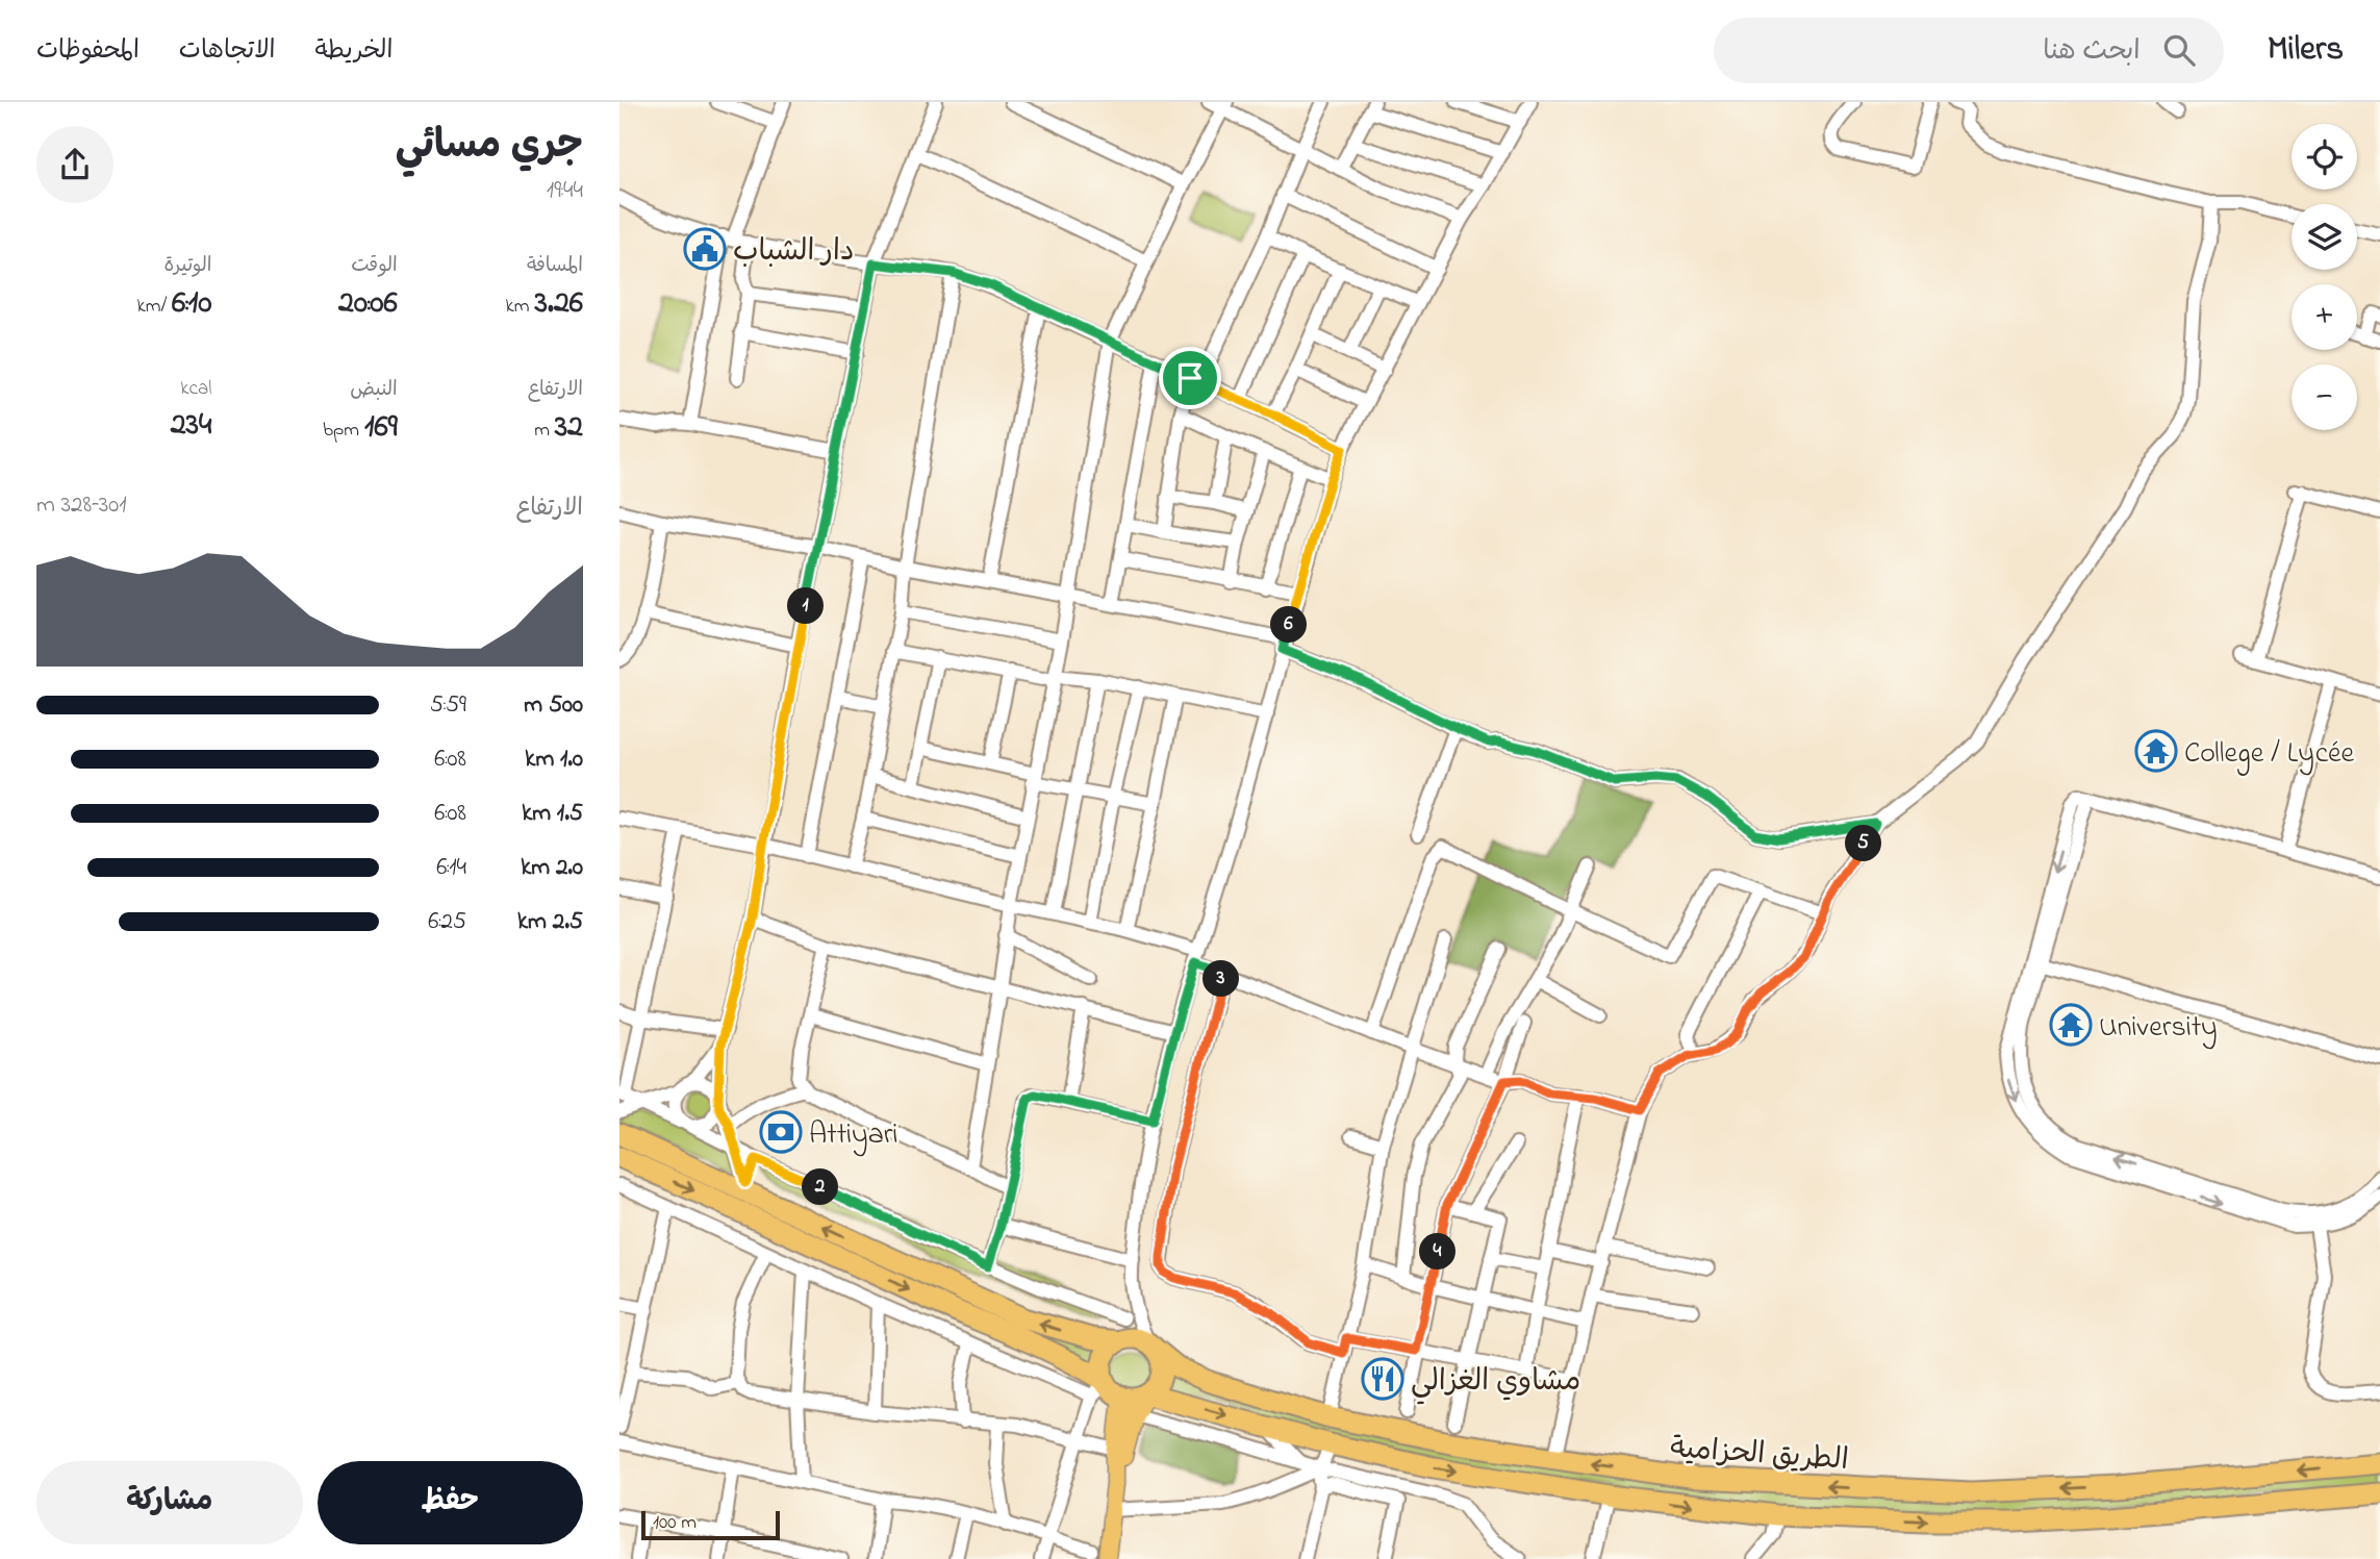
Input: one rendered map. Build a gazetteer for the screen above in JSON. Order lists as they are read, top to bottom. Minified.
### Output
{"streets":{"highway":["الطريق الحزامية"]},"places":{"public building":["دار الشباب"],"temple":["College / Lycée","University"],"bank":["Attiyari"],"restaurant":["مشاوي الغزالي"]},"scale_bar":"100 m","page":{"header":"Milers","search":"ابحث هنا","nav":["الخريطة","الاتجاهات","المحفوظات"],"heading":["جري مسائي","19:44"],"map_buttons":["+","−"],"stats":[["المسافة","3.26 km"],["الوقت","20:06"],["الوتيرة","6:10 /km"],["الارتفاع","32 m"],["النبض","169 bpm"],["kcal","234"]],"chart":["الارتفاع","301–328 m"],"pins":["1","6","5","3","2","4"],"list":[{"name":"500 m","note":"5:59"},{"name":"1.0 km","note":"6:08"},{"name":"1.5 km","note":"6:08"},{"name":"2.0 km","note":"6:14"},{"name":"2.5 km","note":"6:25"}],"buttons":["حفظ","مشاركة"],"scale":"100 m"}}
